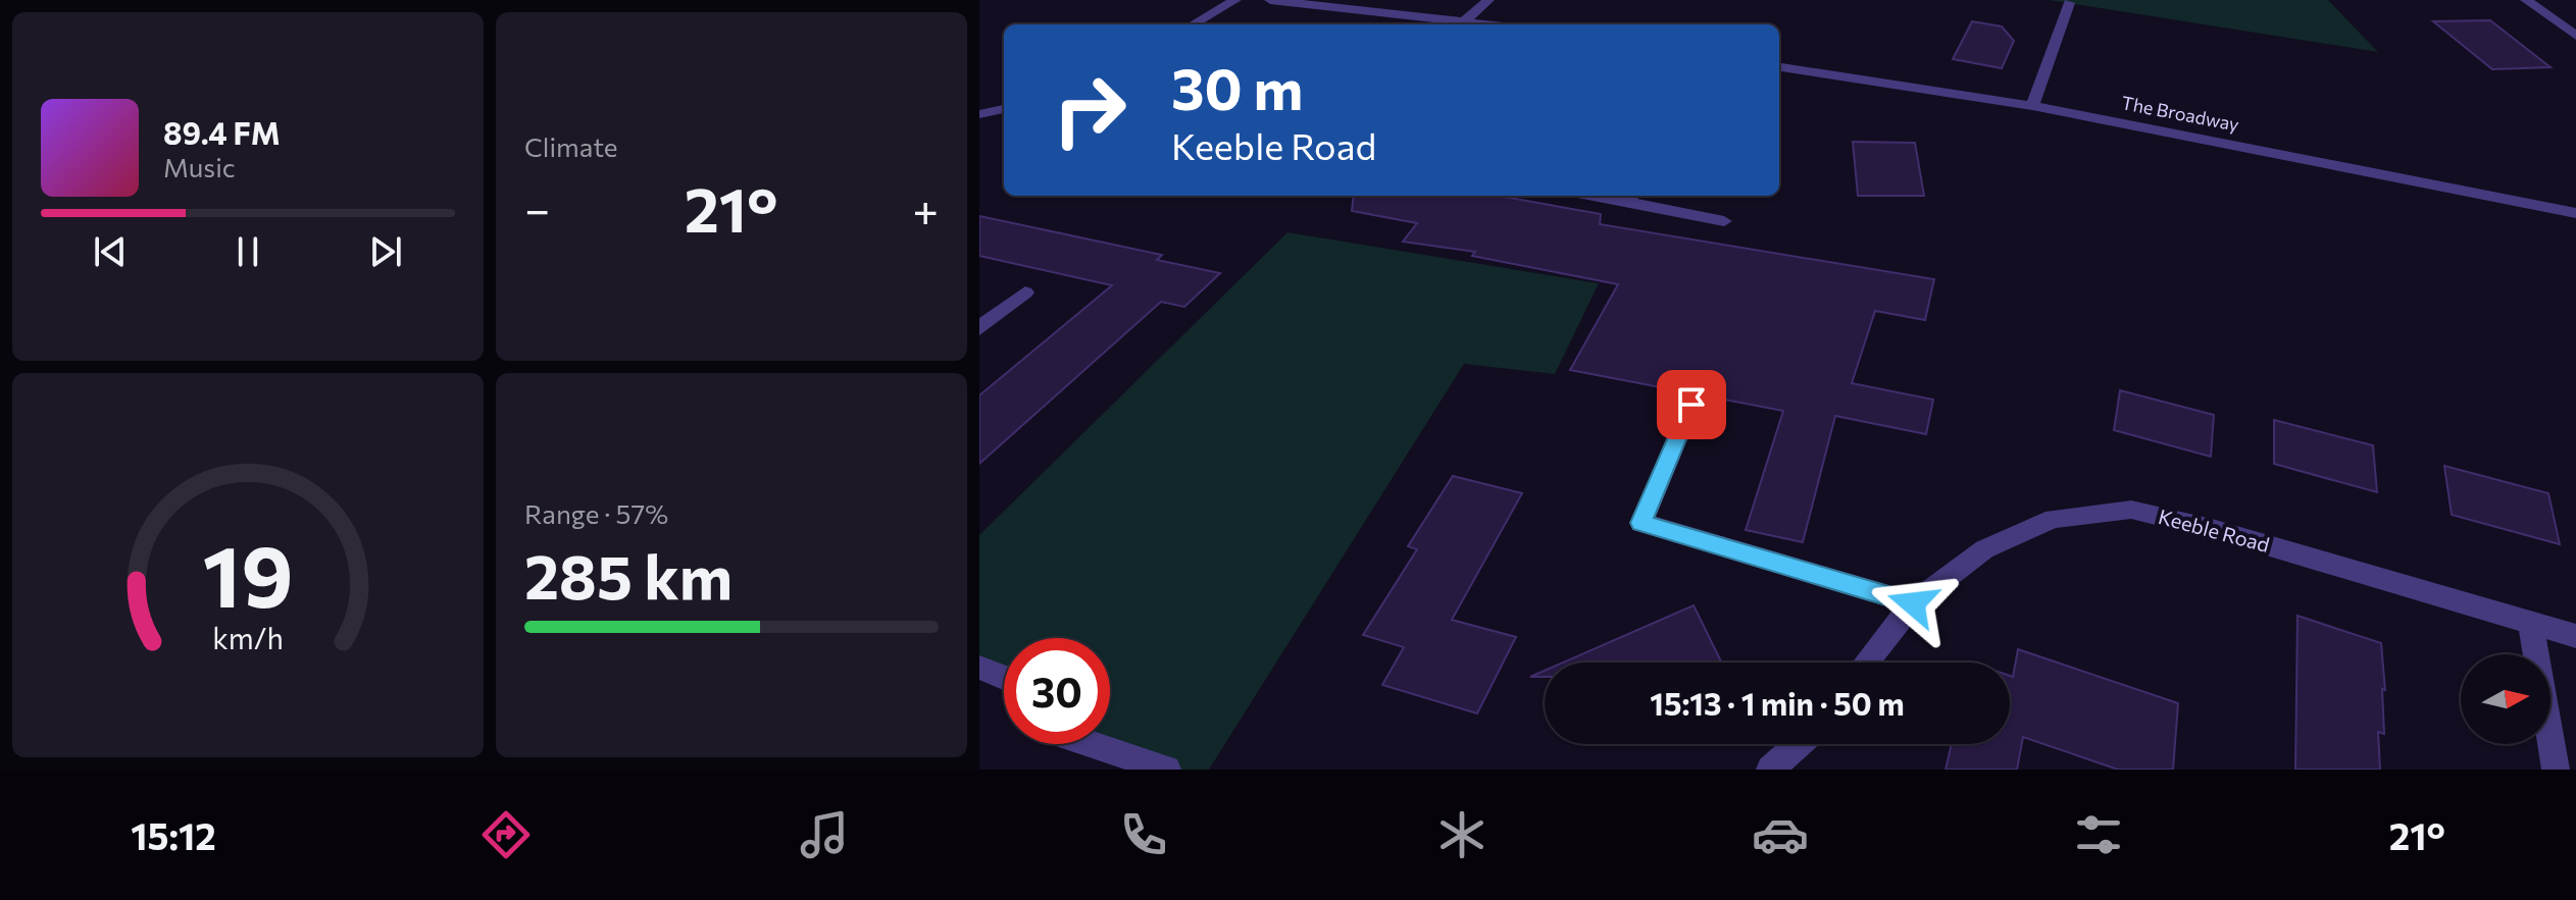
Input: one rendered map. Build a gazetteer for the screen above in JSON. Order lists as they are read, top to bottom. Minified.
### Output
{"streets":{"street":["The Broadway","Keeble Road"]},"north":"right","page":{"tile":["Climate",["Range · 57%","285 km"]],"turn":["30 m","Keeble Road"],"song":["89.4 FM","Music"],"heat":["−","21°","+"],"limit":"30","trip":"15:13 · 1 min · 50 m","tabs":["15:12","21°"],"gauge":["19","km/h"]}}
